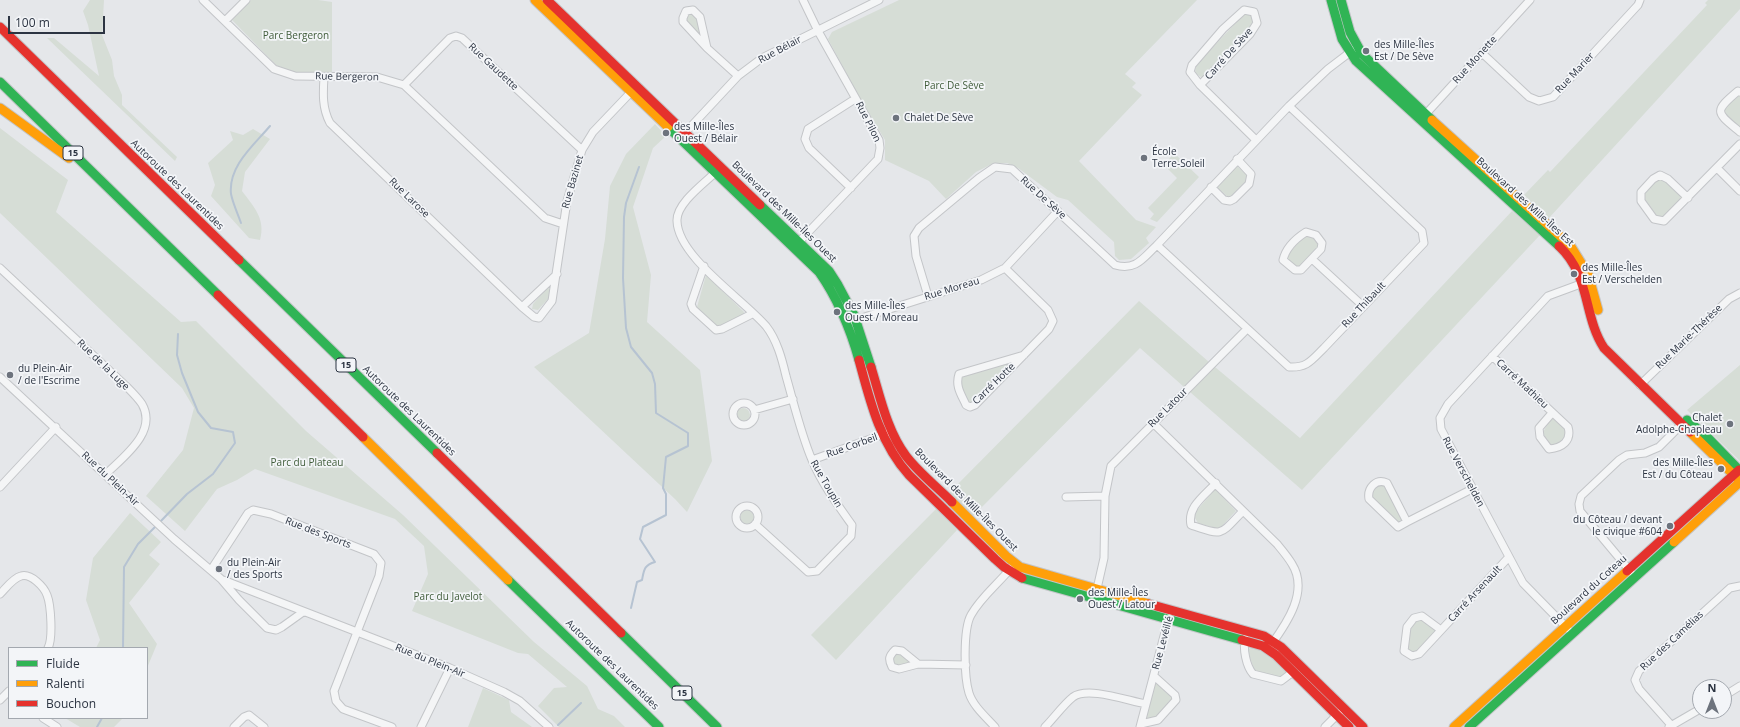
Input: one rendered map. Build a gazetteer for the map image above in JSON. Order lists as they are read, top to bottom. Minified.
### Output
{"streets":{"main road":["15","Autoroute des Laurentides","Boulevard des Mille-Îles Est","Boulevard des Mille-Îles Ouest","Boulevard du Coteau"],"street":["Rue Bélair","Carré De Sève","Rue Monette","Rue Gaudette","Rue Marier","Rue Bergeron","Rue Pilon","Rue Bazinet","Rue Larose","Rue De Sève","Rue Moreau","Rue Thibault","Rue Marie-Thérèse","Rue de la Luge","Carré Hotte","Carré Mathieu","Rue Latour","Rue Corbeil","Rue Verschelden","Rue du Plein-Air","Rue Toupin","Rue des Sports","Carré Arsenault","Rue des Camélias","Rue Levéillé"]},"crossings":[["Rue Bélair","Rue Pilon"],["Rue Bélair","Boulevard des Mille-Îles Ouest"],["Carré De Sève","Rue De Sève"],["Rue Monette","Rue Marier"],["Rue Monette","Boulevard des Mille-Îles Est"],["Rue Gaudette","Rue Bergeron"],["Rue Gaudette","Rue Bazinet"],["Rue Bergeron","Rue Bazinet"],["Rue Bergeron","Rue Larose"],["Rue Pilon","Boulevard des Mille-Îles Ouest"],["Rue Bazinet","Rue Larose"],["Rue Bazinet","Boulevard des Mille-Îles Ouest"],["Rue De Sève","Boulevard des Mille-Îles Est"],["Rue De Sève","Rue Moreau"],["Rue De Sève","Rue Thibault"],["Boulevard des Mille-Îles Est","Rue Marie-Thérèse"],["Boulevard des Mille-Îles Est","Rue Verschelden"],["Boulevard des Mille-Îles Est","Boulevard du Coteau"],["Boulevard des Mille-Îles Ouest","Rue Moreau"],["Boulevard des Mille-Îles Ouest","Rue Latour"],["Boulevard des Mille-Îles Ouest","Rue Corbeil"],["Boulevard des Mille-Îles Ouest","Rue Toupin"],["Boulevard des Mille-Îles Ouest","Rue Levéillé"],["Rue Moreau","Carré Hotte"],["Rue Thibault","Rue Latour"],["Rue de la Luge","Rue du Plein-Air"],["Carré Mathieu","Rue Verschelden"],["Rue Corbeil","Rue Toupin"],["Rue Verschelden","Boulevard du Coteau"],["Rue Verschelden","Carré Arsenault"],["Rue du Plein-Air","Rue des Sports"]],"parks":["Parc Bergeron","Parc De Sève","Parc du Plateau","Parc du Javelot"],"places":["des Mille-Îles Est / De Sève","Chalet De Sève","des Mille-Îles Ouest / Bélair","École Terre-Soleil","des Mille-Îles Est / Verschelden","des Mille-Îles Ouest / Moreau","du Plein-Air / de l'Escrime","Chalet Adolphe-Chapleau","des Mille-Îles Est / du Côteau","du Côteau / devant le civique #604","du Plein-Air / des Sports","des Mille-Îles Ouest / Latour"],"legend":["Fluide","Ralenti","Bouchon"],"scale_bar":"100 m","north":"top"}
